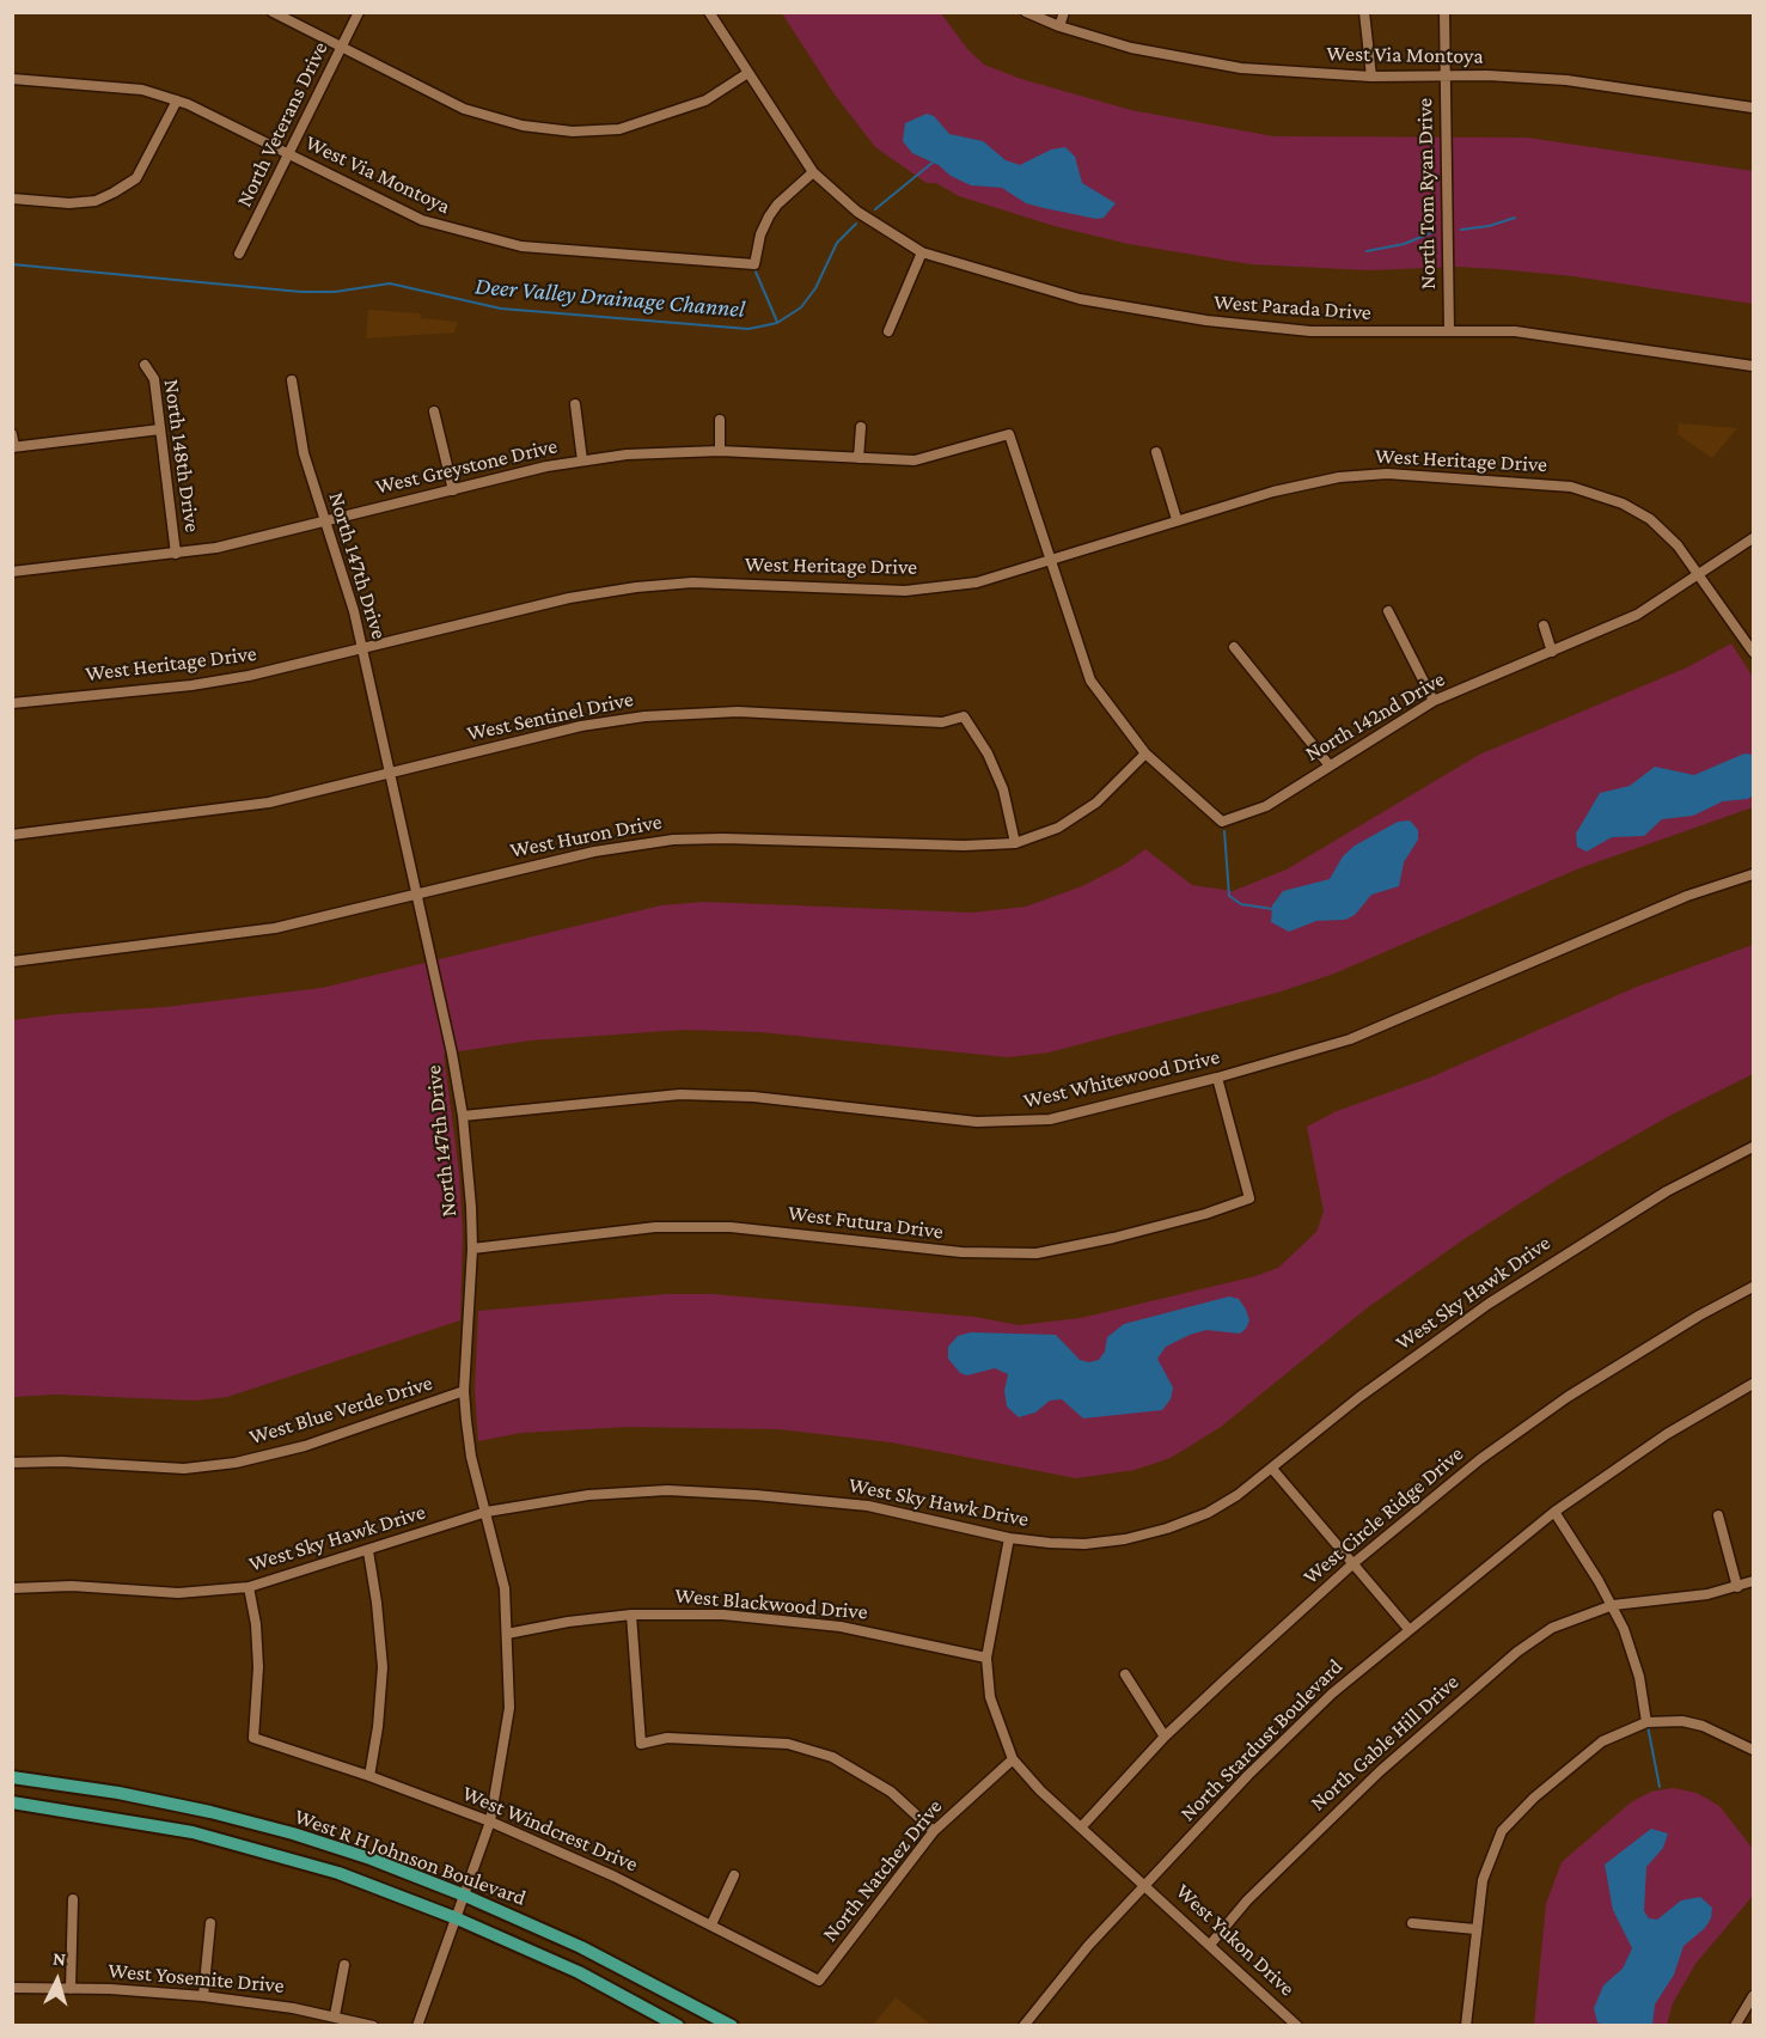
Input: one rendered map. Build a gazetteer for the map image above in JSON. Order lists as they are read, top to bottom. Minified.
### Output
{"streets":{"main road":["West R H Johnson Boulevard"],"street":["West Via Montoya","North Veterans Drive","North Tom Ryan Drive","West Parada Drive","North 148th Drive","West Heritage Drive","West Greystone Drive","North 147th Drive","West Sentinel Drive","North 142nd Drive","West Huron Drive","West Whitewood Drive","West Futura Drive","West Sky Hawk Drive","West Blue Verde Drive","West Circle Ridge Drive","West Blackwood Drive","North Stardust Boulevard","North Gable Hill Drive","West Windcrest Drive","North Natchez Drive","West Yukon Drive","West Yosemite Drive"]},"crossings":[["West Via Montoya","North Veterans Drive"],["West Via Montoya","North Tom Ryan Drive"],["West Via Montoya","West Parada Drive"],["North Tom Ryan Drive","West Parada Drive"],["North 148th Drive","West Greystone Drive"],["West Heritage Drive","West Greystone Drive"],["West Heritage Drive","North 147th Drive"],["West Heritage Drive","North 142nd Drive"],["West Greystone Drive","North 147th Drive"],["North 147th Drive","West Sentinel Drive"],["North 147th Drive","West Huron Drive"],["North 147th Drive","West Whitewood Drive"],["North 147th Drive","West Futura Drive"],["North 147th Drive","West Sky Hawk Drive"],["North 147th Drive","West Blue Verde Drive"],["North 147th Drive","West Blackwood Drive"],["North 147th Drive","West Windcrest Drive"],["North 147th Drive","West R H Johnson Boulevard"],["West Sentinel Drive","West Huron Drive"],["North 142nd Drive","West Huron Drive"],["West Whitewood Drive","West Futura Drive"],["West Sky Hawk Drive","West Windcrest Drive"],["West Circle Ridge Drive","West Yukon Drive"],["North Stardust Boulevard","West Yukon Drive"],["North Gable Hill Drive","West Yukon Drive"],["West Windcrest Drive","North Natchez Drive"],["North Natchez Drive","West Yukon Drive"]],"water":["Deer Valley Drainage Channel"],"north":"top"}
